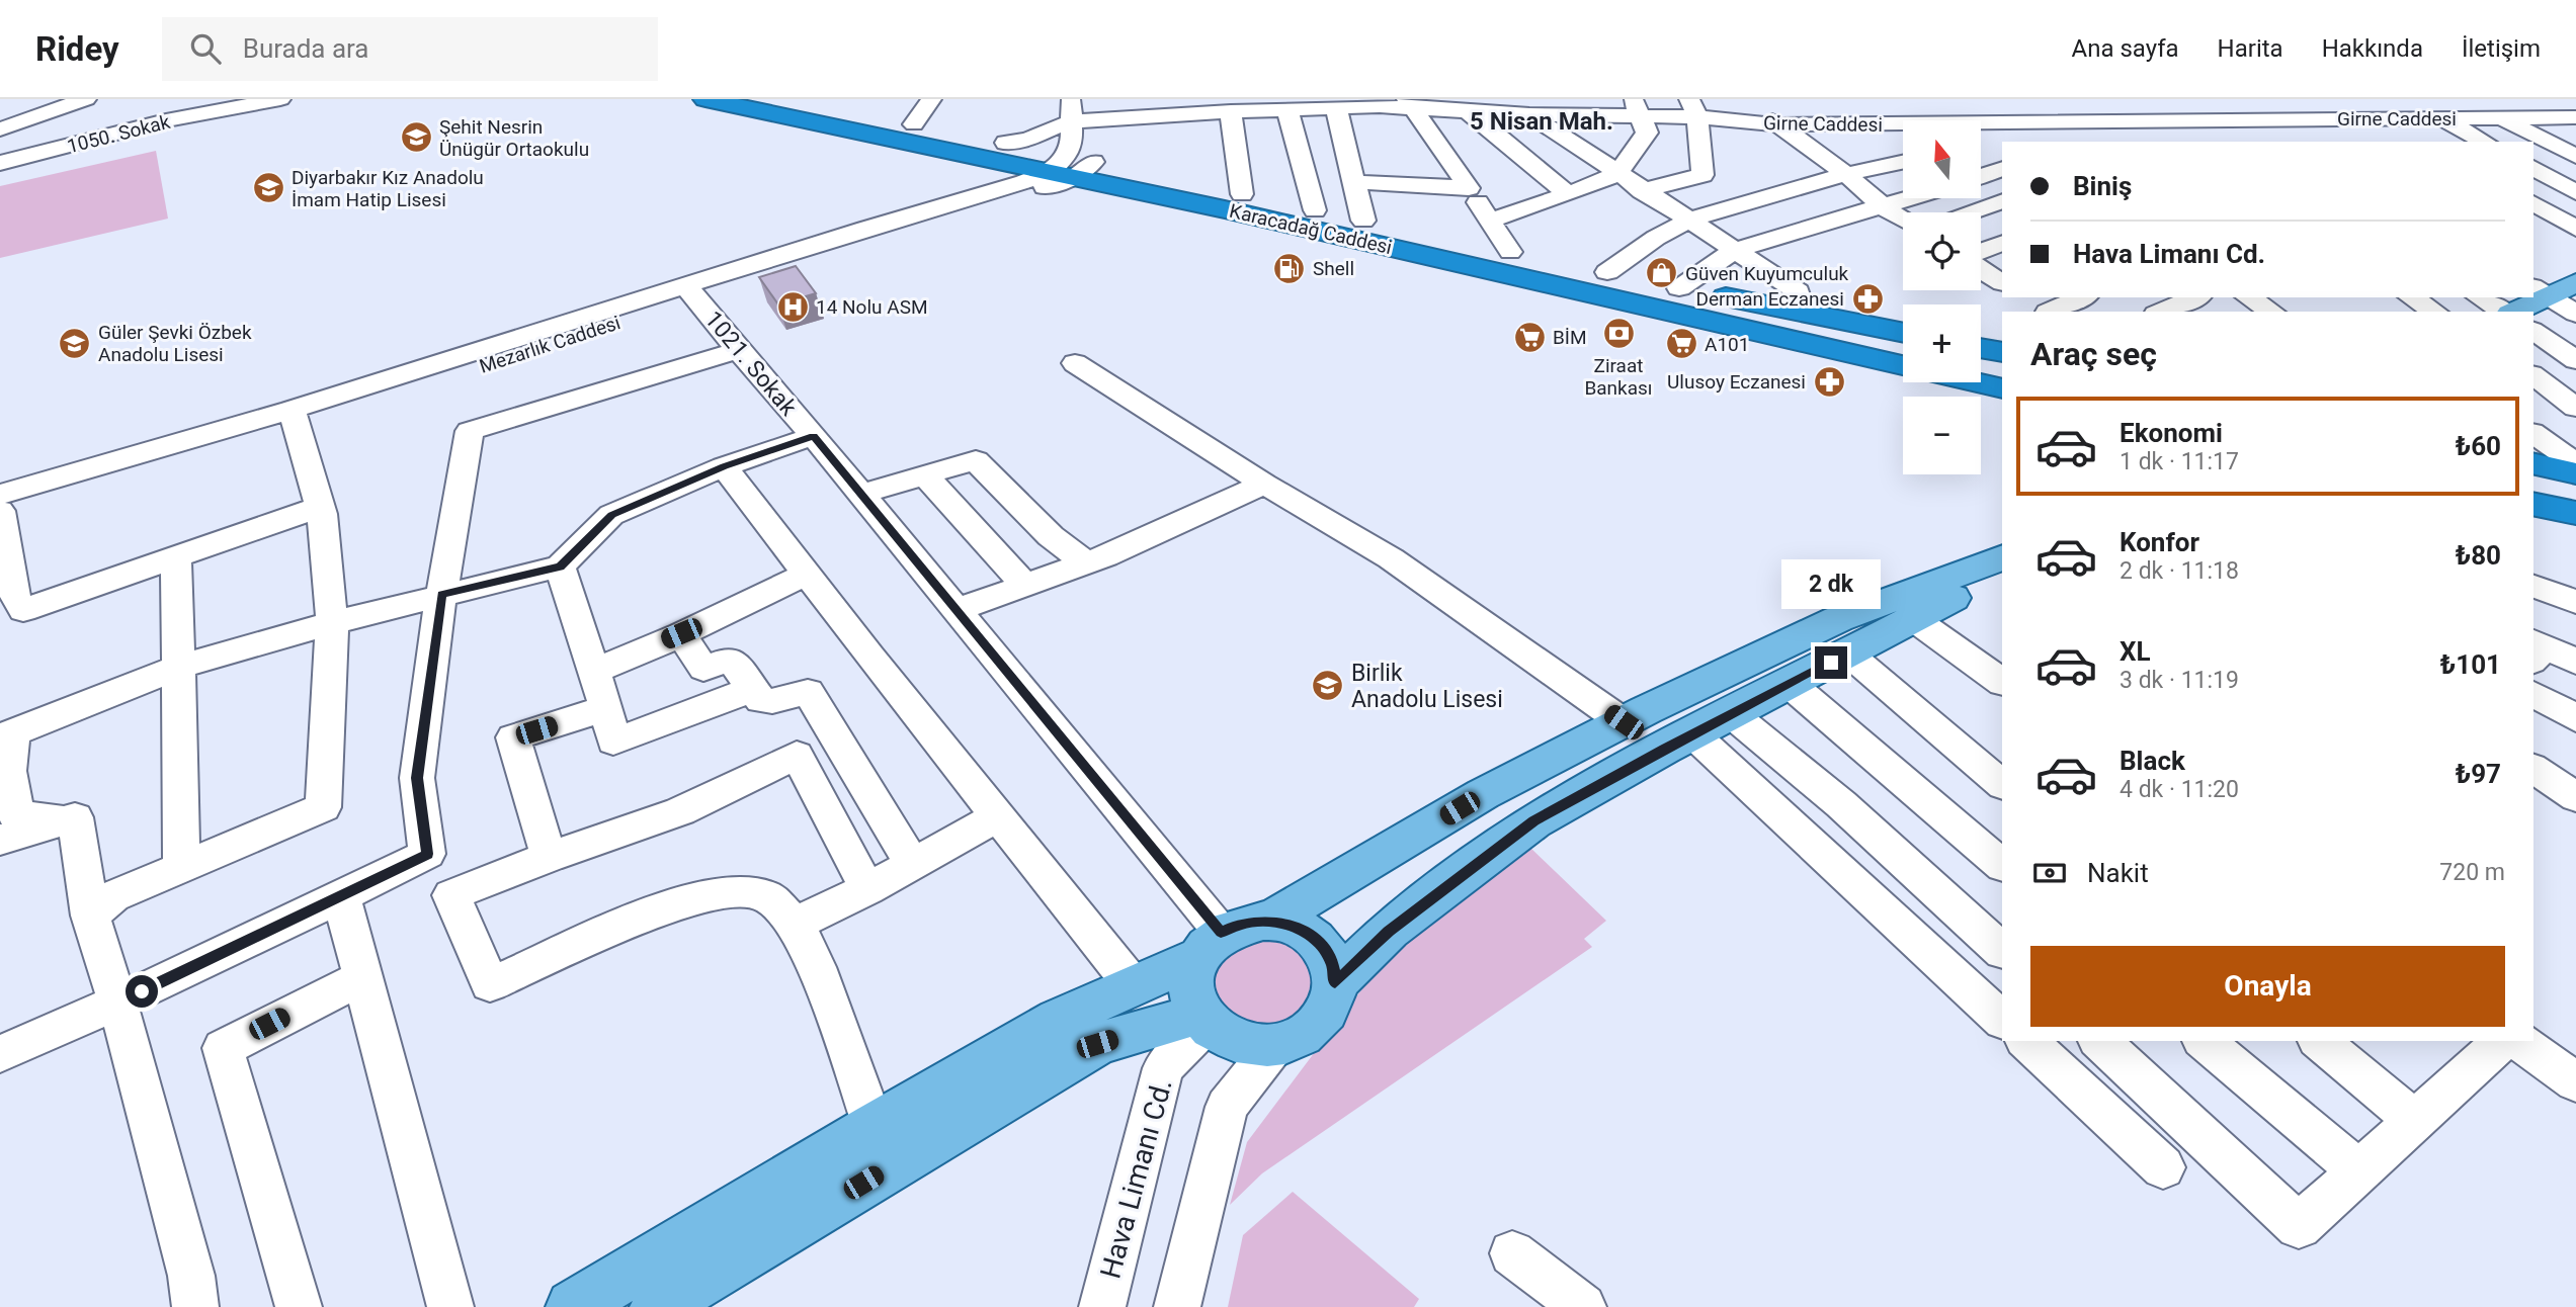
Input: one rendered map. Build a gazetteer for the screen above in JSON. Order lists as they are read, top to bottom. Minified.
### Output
{"streets":{"highway":["Karacadağ Caddesi"],"street":["Girne Caddesi","1050. Sokak","Mezarlık Caddesi","1021. Sokak","Hava Limanı Cd."]},"crossings":[["Girne Caddesi","Karacadağ Caddesi"],["Karacadağ Caddesi","Mezarlık Caddesi"],["Mezarlık Caddesi","1021. Sokak"],["1021. Sokak","Hava Limanı Cd."]],"districts":["5 Nisan Mah."],"places":{"school or university":["Şehit Nesrin Ünügür Ortaokulu","Diyarbakır Kız Anadolu İmam Hatip Lisesi","Güler Şevki Özbek Anadolu Lisesi","Birlik Anadolu Lisesi"],"fuel station":["Shell"],"shop":["Güven Kuyumculuk"],"pharmacy":["Derman Eczanesi","Ulusoy Eczanesi"],"hospital":["14 Nolu ASM"],"bank":["Ziraat Bankası"],"supermarket":["BİM","A101"]},"north":"top","page":{"header":"Ridey","search":"Burada ara","nav":["Ana sayfa","Harita","Hakkında","İletişim"],"map_buttons":["+","−"],"banner":["Biniş","Hava Limanı Cd."],"heading":"Araç seç","list":[{"name":"Ekonomi","note":"1 dk · 11:17","value":"₺60"},{"name":"Konfor","note":"2 dk · 11:18","value":"₺80"},{"name":"XL","note":"3 dk · 11:19","value":"₺101"},{"name":"Black","note":"4 dk · 11:20","value":"₺97"}],"bubble":"2 dk","pay":["Nakit","720 m"],"buttons":"Onayla"}}
